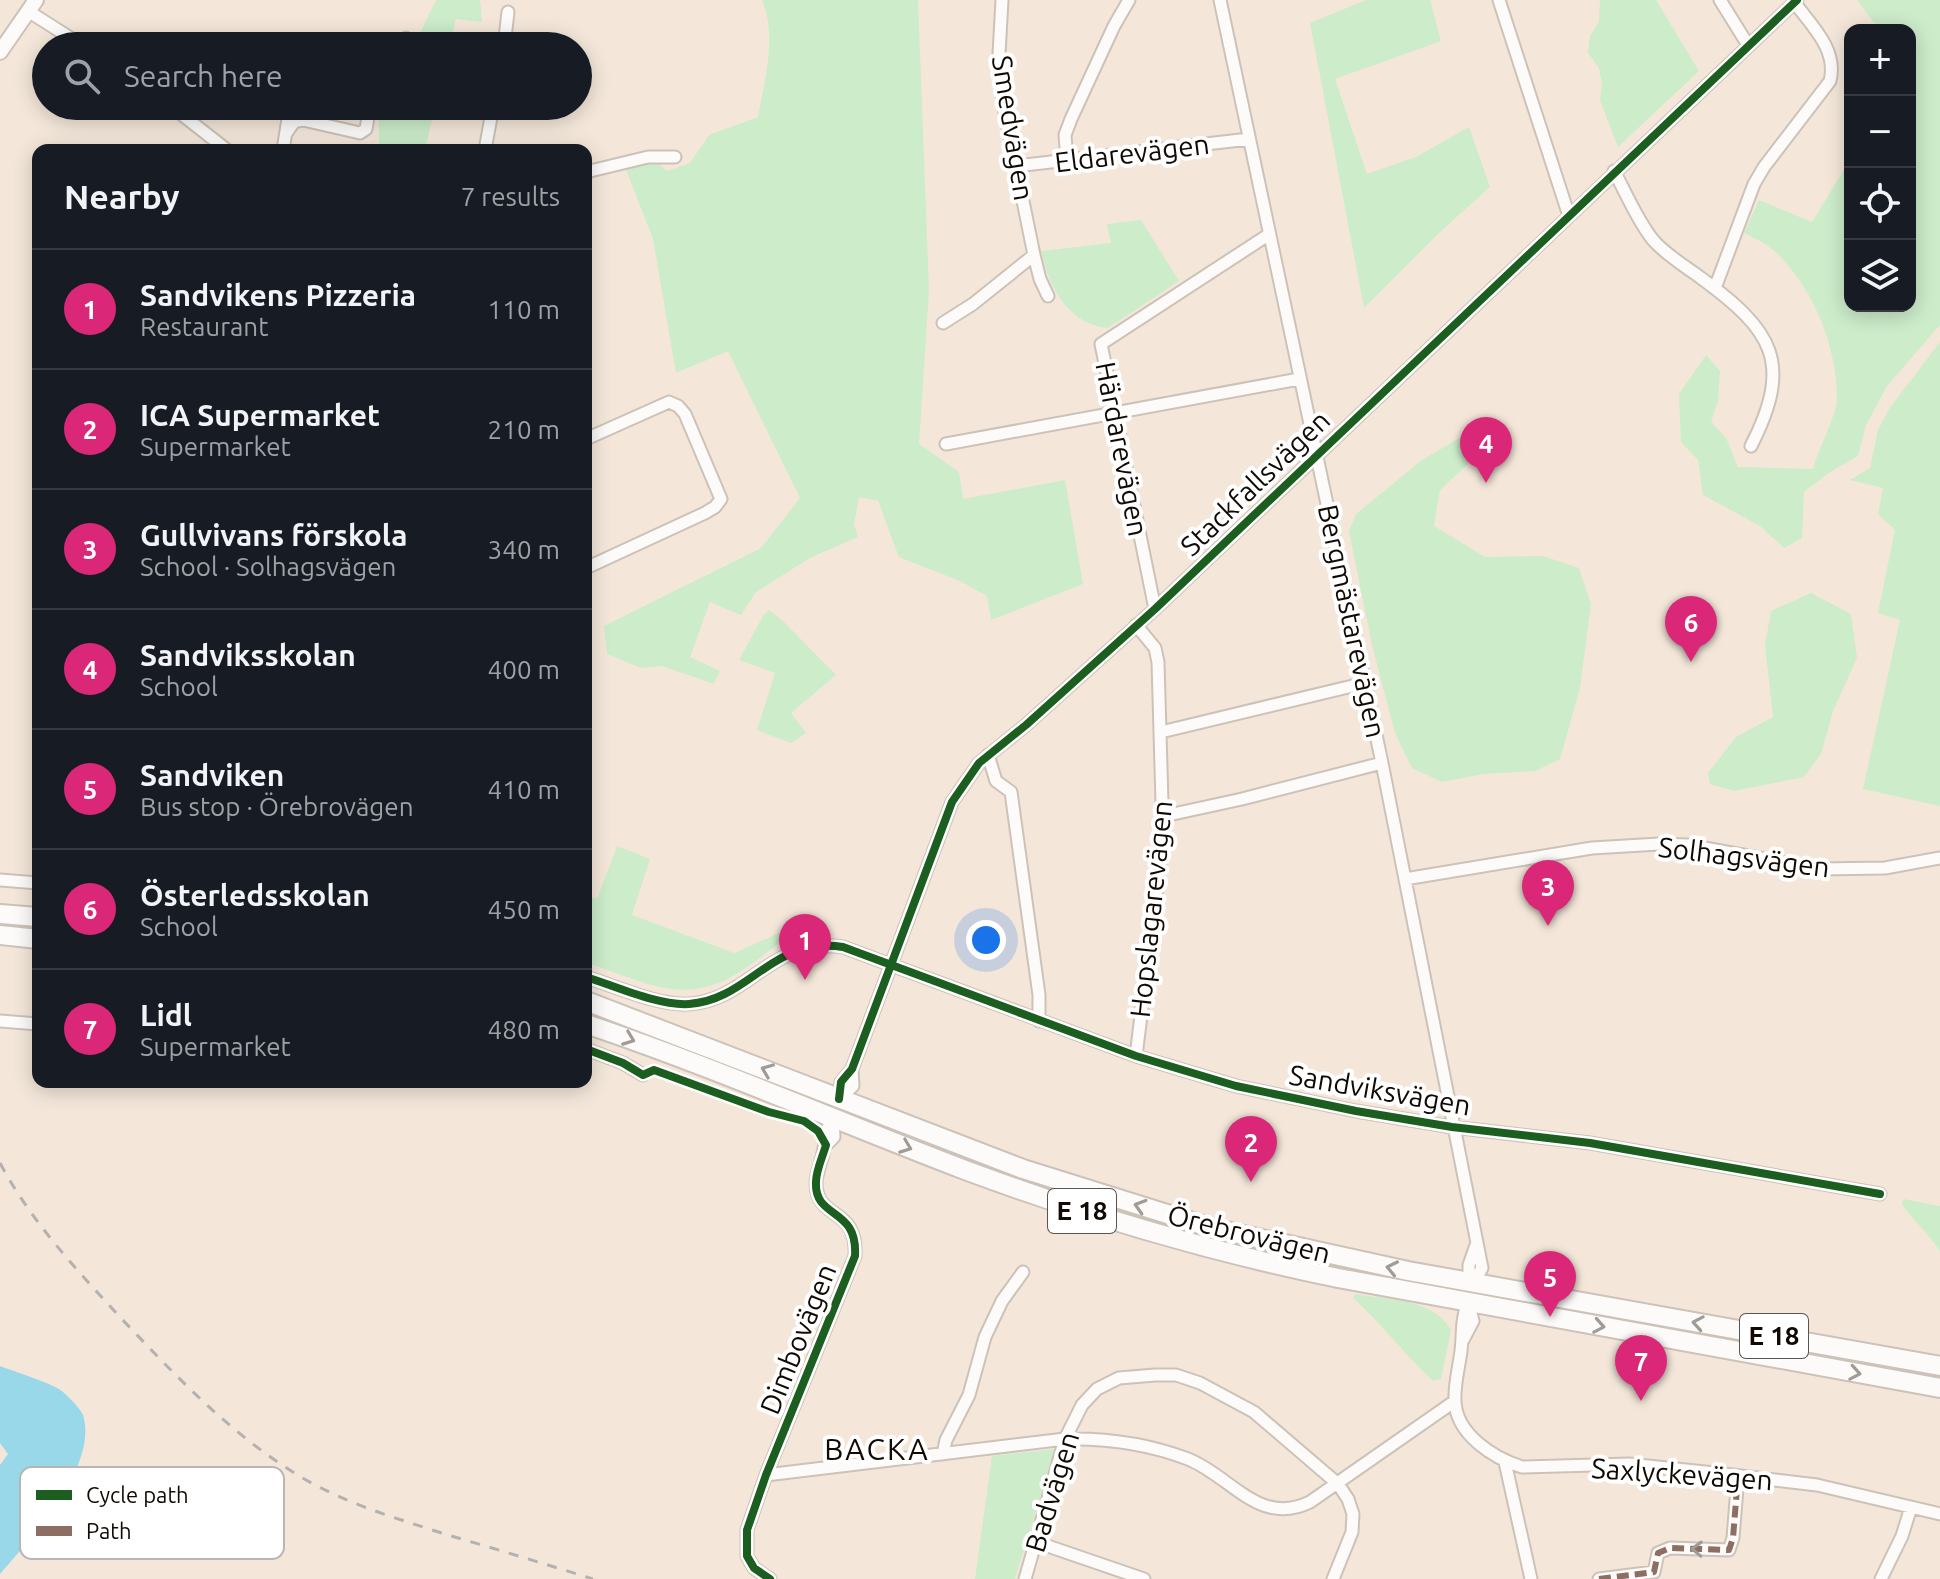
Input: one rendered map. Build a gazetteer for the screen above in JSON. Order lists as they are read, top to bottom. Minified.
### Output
{"streets":{"highway":["E 18","Örebrovägen"],"street":["Smedvägen","Eldarevägen","Härdarevägen","Stackfallsvägen","Bergmästarevägen","Solhagsvägen","Hopslagarevägen","Sandviksvägen","Dimbovägen","Saxlyckevägen","Badvägen"]},"crossings":[["Smedvägen","Eldarevägen"],["Eldarevägen","Bergmästarevägen"],["Härdarevägen","Stackfallsvägen"],["Härdarevägen","Bergmästarevägen"],["Stackfallsvägen","Bergmästarevägen"],["Stackfallsvägen","Hopslagarevägen"],["Stackfallsvägen","Sandviksvägen"],["Stackfallsvägen","Örebrovägen"],["Bergmästarevägen","Solhagsvägen"],["Bergmästarevägen","Sandviksvägen"],["Bergmästarevägen","Örebrovägen"],["Hopslagarevägen","Sandviksvägen"],["Örebrovägen","Dimbovägen"]],"districts":["BACKA"],"legend":["Cycle path","Path"],"page":{"map_buttons":["+","−"],"search":"Search here","heading":["Nearby","7 results"],"list":[{"mark":"1","name":"Sandvikens Pizzeria","note":"Restaurant","value":"110 m"},{"mark":"2","name":"ICA Supermarket","note":"Supermarket","value":"210 m"},{"mark":"3","name":"Gullvivans förskola","note":"School · Solhagsvägen","value":"340 m"},{"mark":"4","name":"Sandviksskolan","note":"School","value":"400 m"},{"mark":"5","name":"Sandviken","note":"Bus stop · Örebrovägen","value":"410 m"},{"mark":"6","name":"Österledsskolan","note":"School","value":"450 m"},{"mark":"7","name":"Lidl","note":"Supermarket","value":"480 m"}],"pins":["4","6","3","1","2","5","7"]}}
